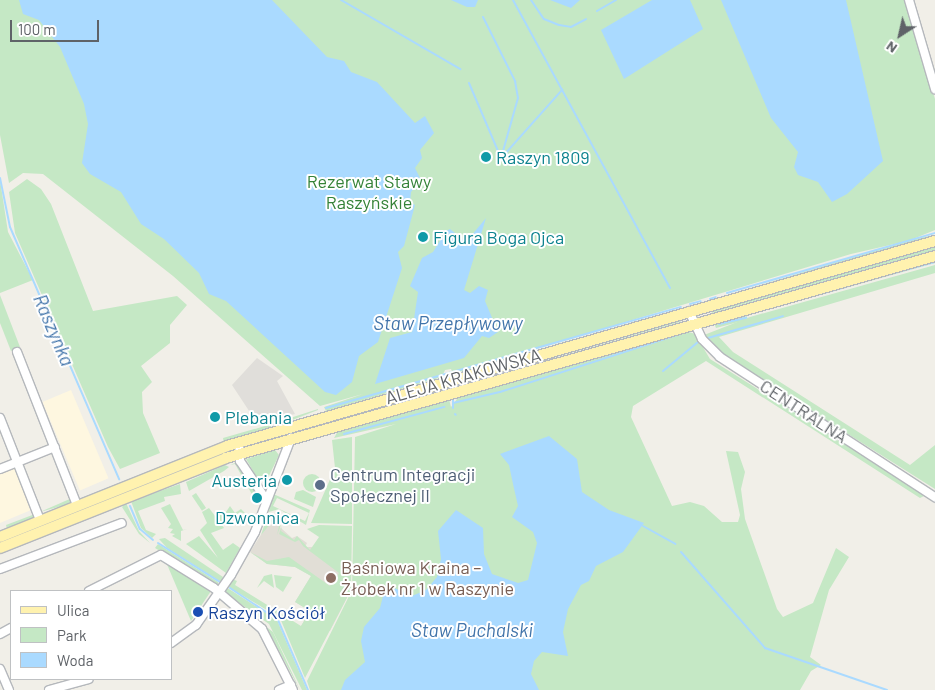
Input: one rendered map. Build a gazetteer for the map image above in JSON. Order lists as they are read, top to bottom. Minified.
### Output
{"streets":{"main road":["ALEJA KRAKOWSKA"],"street":["CENTRALNA"]},"crossings":[["ALEJA KRAKOWSKA","CENTRALNA"]],"water":["Staw Przepływowy","Raszynka","Staw Puchalski"],"parks":["Rezerwat Stawy Raszyńskie"],"places":["Raszyn 1809","Figura Boga Ojca","Plebania","Austeria","Centrum Integracji Społecznej II","Dzwonnica","Baśniowa Kraina – Żłobek nr 1 w Raszynie","Raszyn Kościół"],"legend":["Ulica","Park","Woda"],"scale_bar":"100 m","north":"bottom left"}
